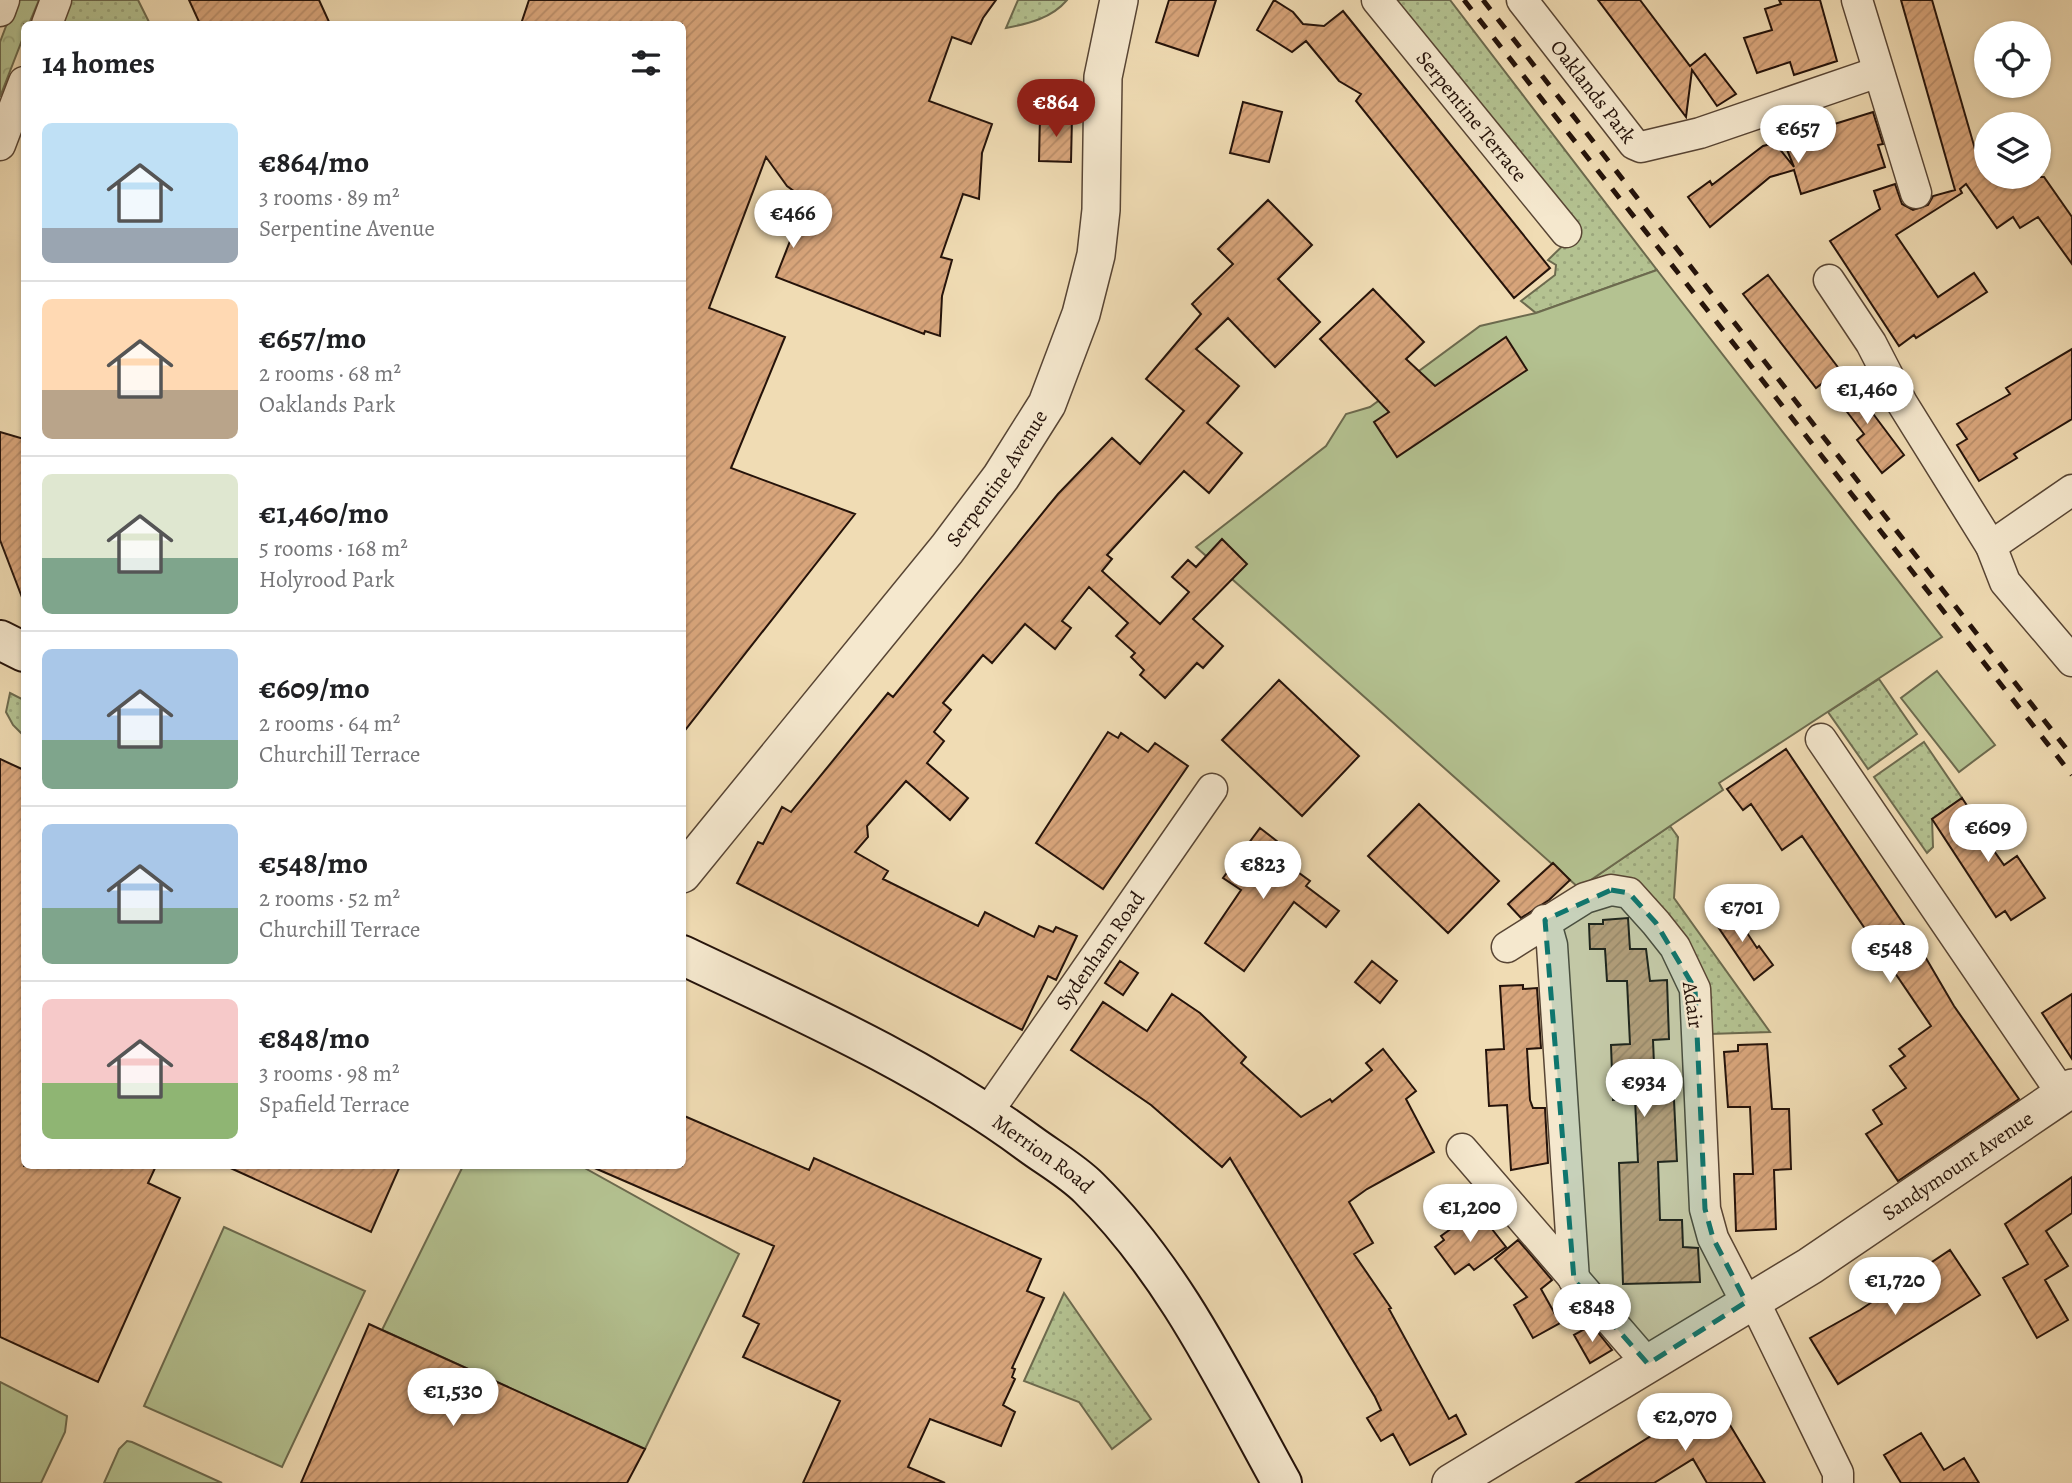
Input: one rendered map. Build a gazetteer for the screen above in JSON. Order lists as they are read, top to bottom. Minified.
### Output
{"streets":{"main road":["Merrion Road"],"street":["Oaklands Park","Serpentine Terrace","Serpentine Avenue","Sydenham Road","Adair","Sandymount Avenue"]},"crossings":[["Sydenham Road","Merrion Road"],["Adair","Sandymount Avenue"]],"page":{"heading":"14 homes","price":["€864","€657","€466","€1,460","€609","€823","€701","€548","€934","€1,200","€1,720","€848","€1,530","€2,070"],"list":[{"name":"€864/mo","note":"3 rooms · 89 m² · Serpentine Avenue"},{"name":"€657/mo","note":"2 rooms · 68 m² · Oaklands Park"},{"name":"€1,460/mo","note":"5 rooms · 168 m² · Holyrood Park"},{"name":"€609/mo","note":"2 rooms · 64 m² · Churchill Terrace"},{"name":"€548/mo","note":"2 rooms · 52 m² · Churchill Terrace"},{"name":"€848/mo","note":"3 rooms · 98 m² · Spafield Terrace"}]}}
